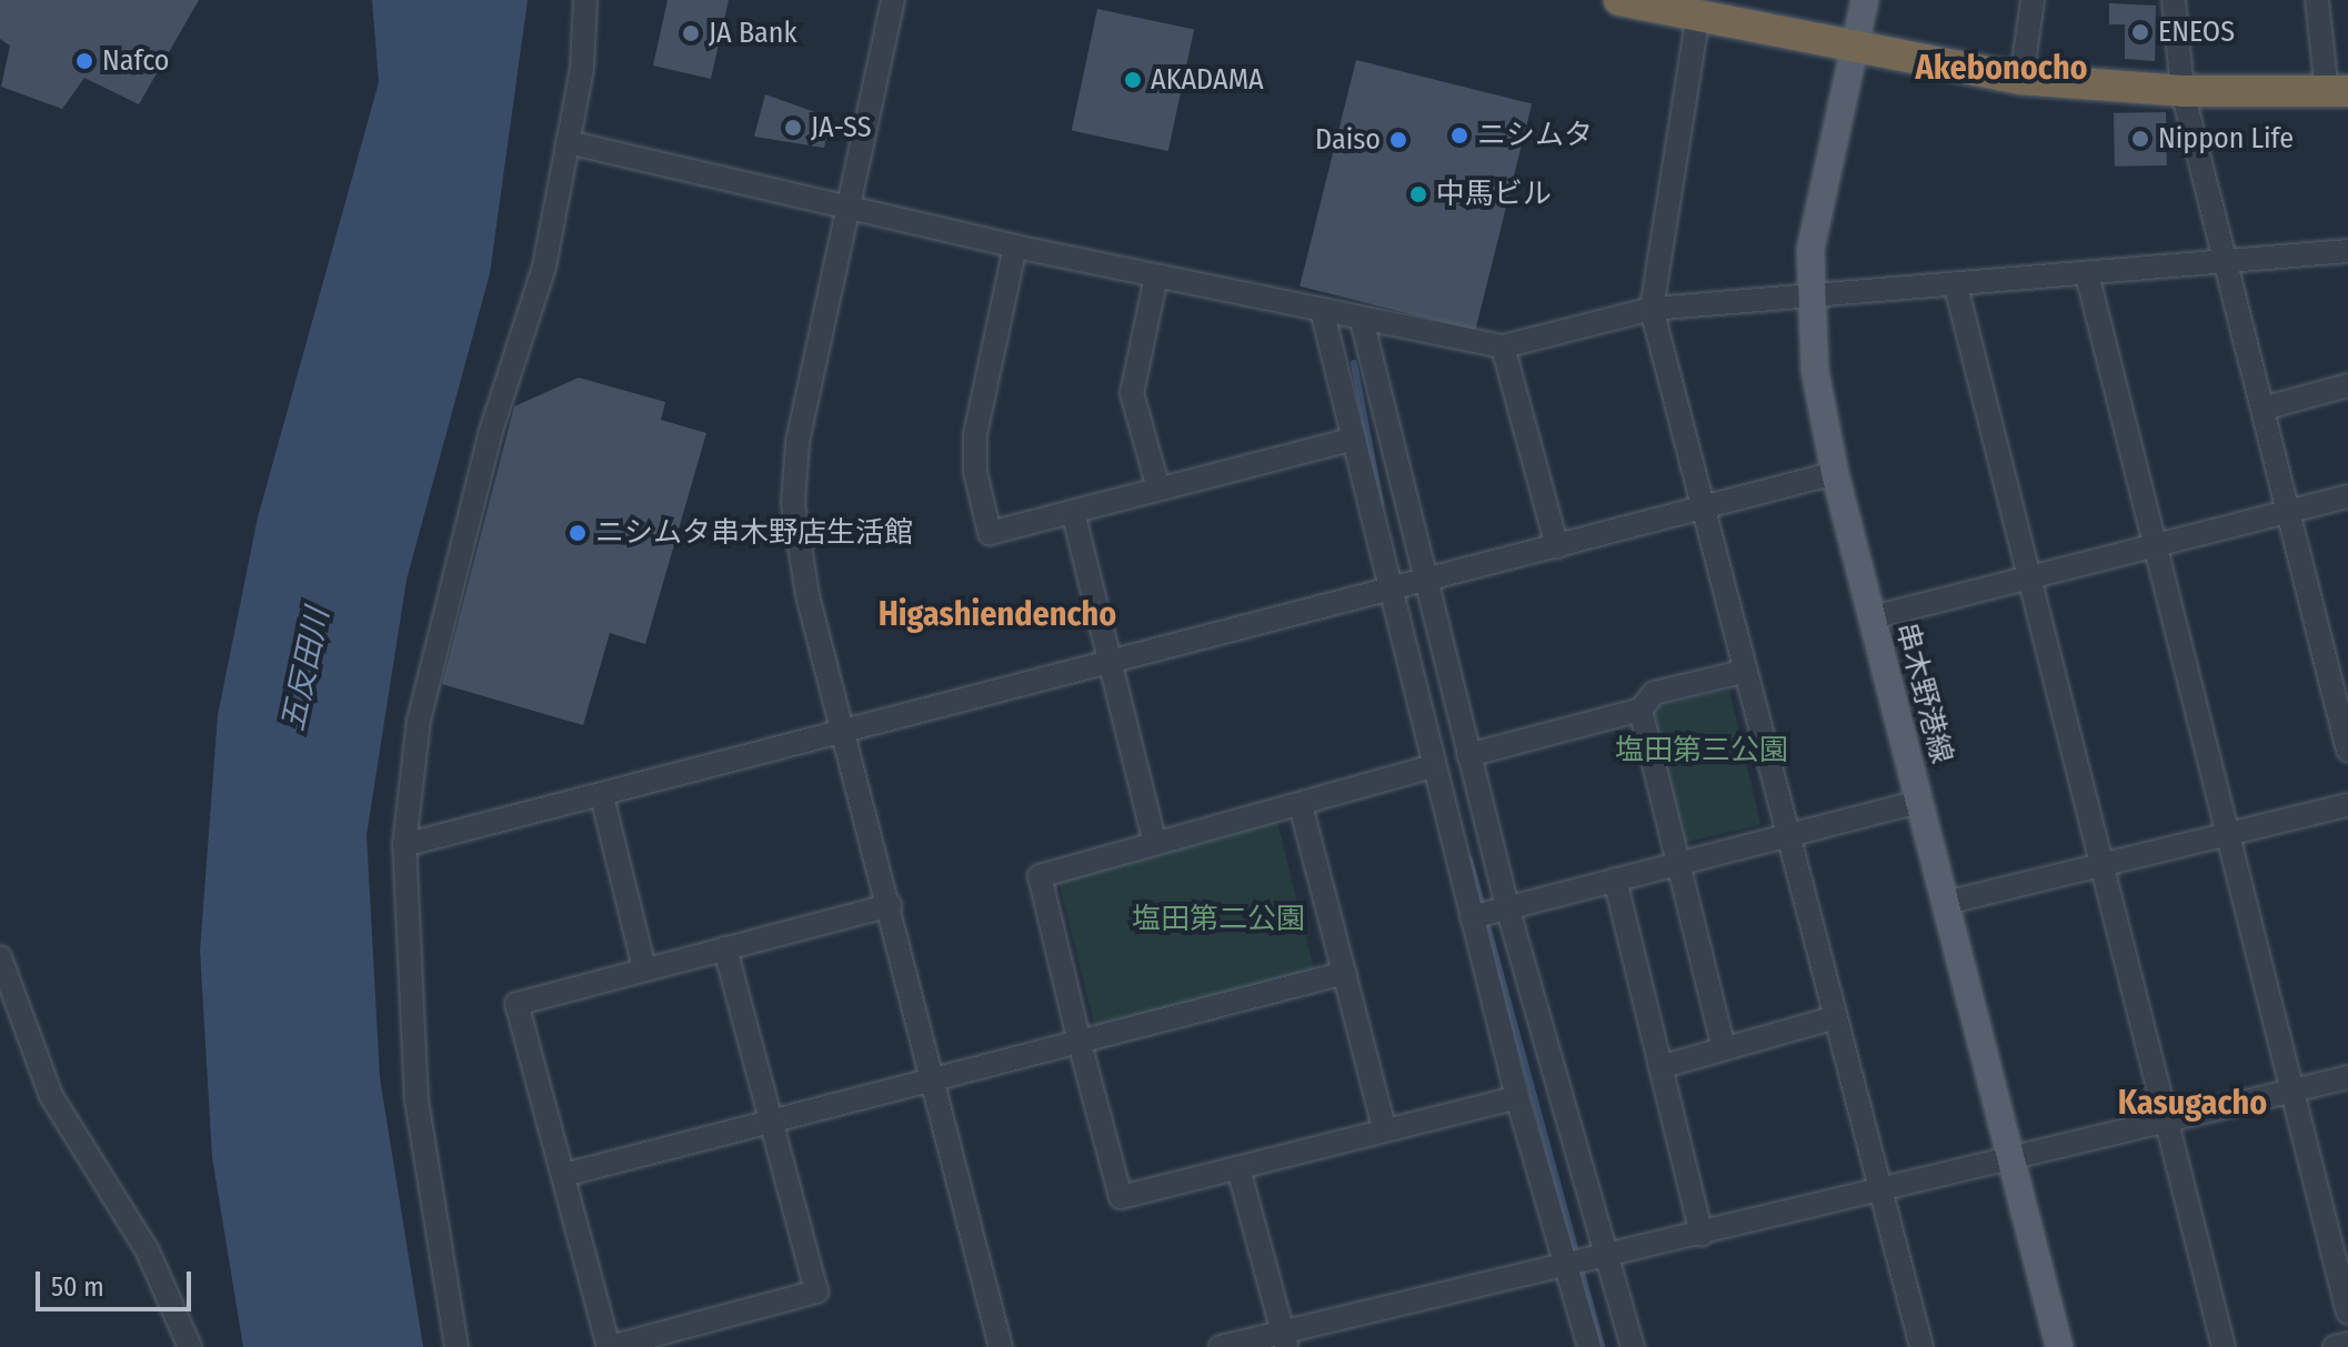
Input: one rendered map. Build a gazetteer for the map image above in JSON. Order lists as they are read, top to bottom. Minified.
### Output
{"streets":{"main road":["串木野港線"]},"districts":["Akebonocho","Higashiendencho","Kasugacho"],"water":["五反田川"],"parks":["塩田第三公園","塩田第二公園"],"places":["ENEOS","JA Bank","Nafco","AKADAMA","JA-SS","ニシムタ","Nippon Life","Daiso","中馬ビル","ニシムタ串木野店生活館"],"scale_bar":"50 m"}
